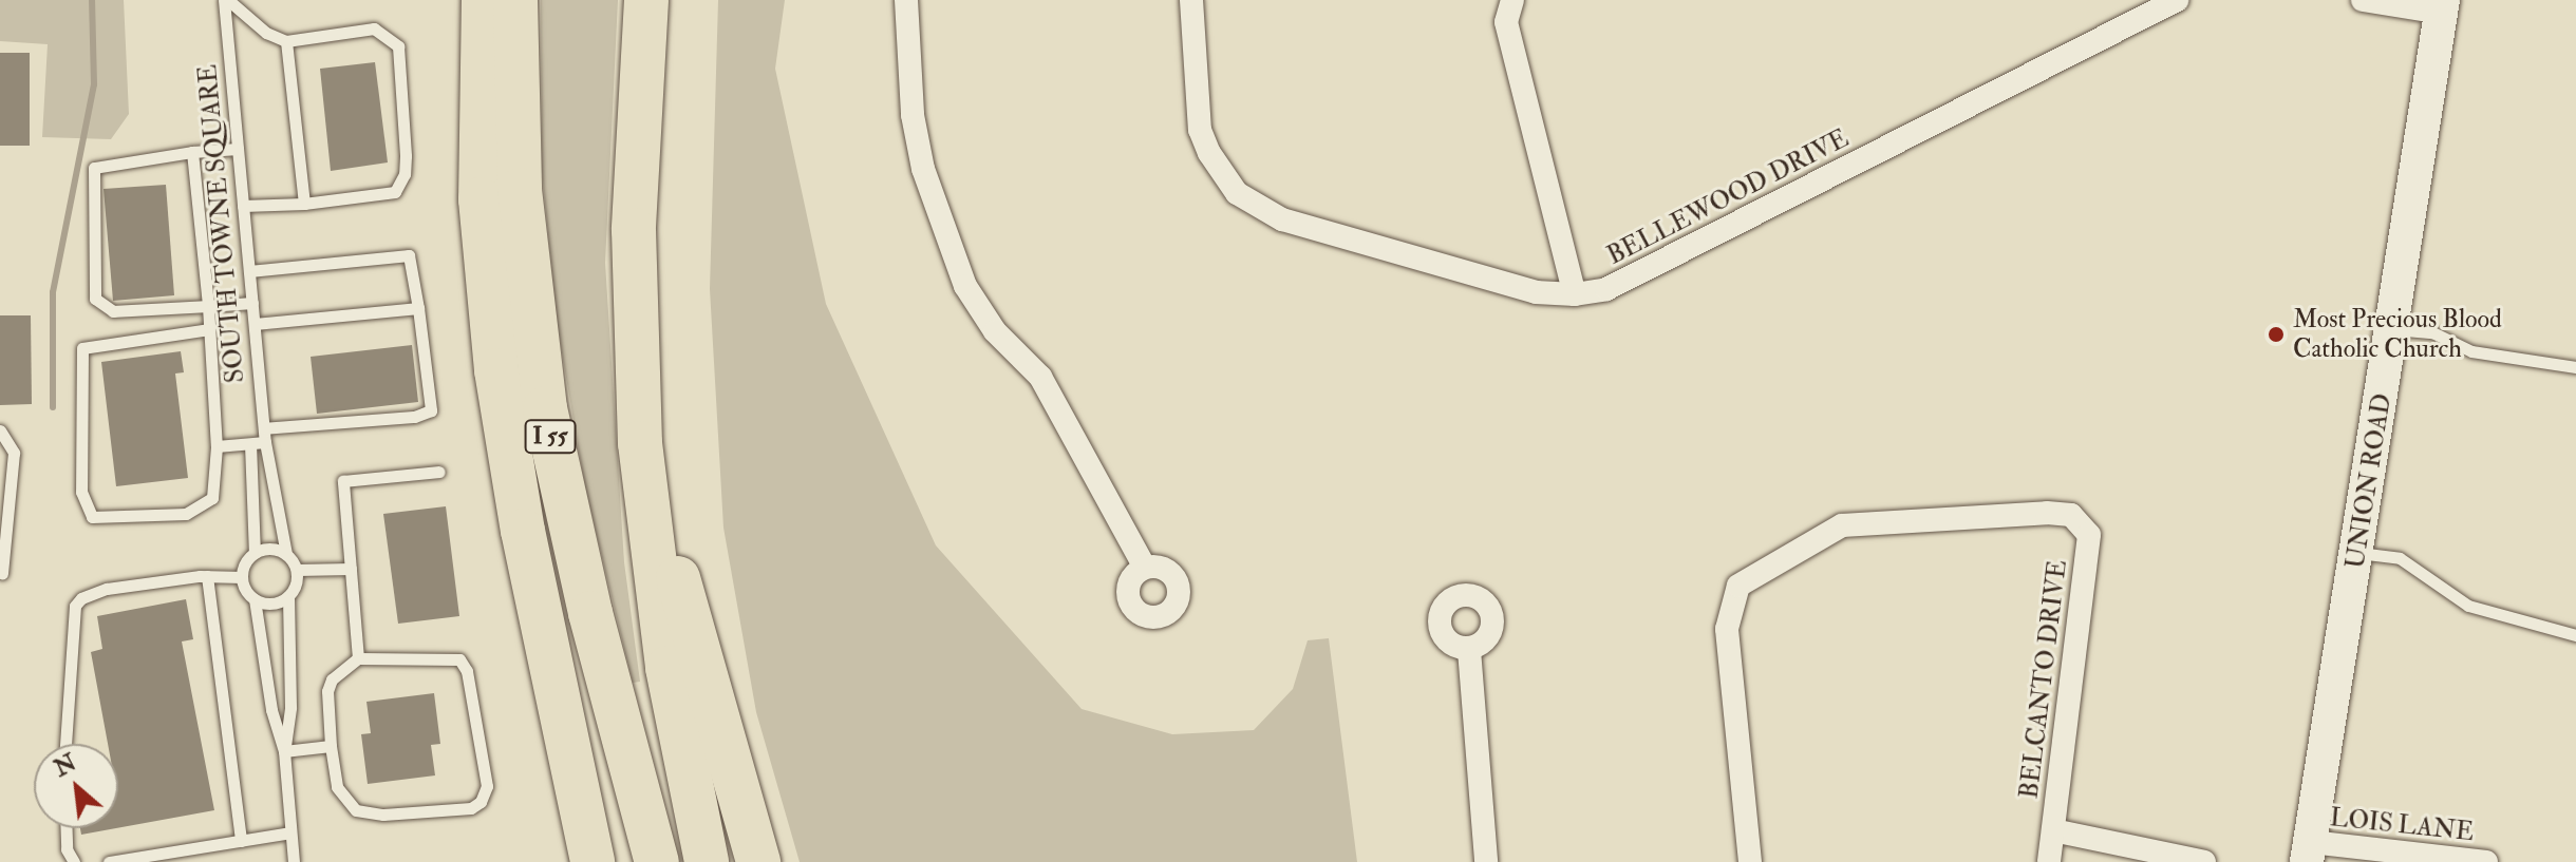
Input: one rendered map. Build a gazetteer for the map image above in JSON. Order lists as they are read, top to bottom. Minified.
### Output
{"streets":{"highway":["I 55"],"main road":["UNION ROAD"],"street":["BELLEWOOD DRIVE","BELCANTO DRIVE","LOIS LANE"],"lane":["SOUTH TOWNE SQUARE"]},"crossings":[["UNION ROAD","LOIS LANE"]],"places":["Most Precious Blood Catholic Church"],"north":"top left"}
